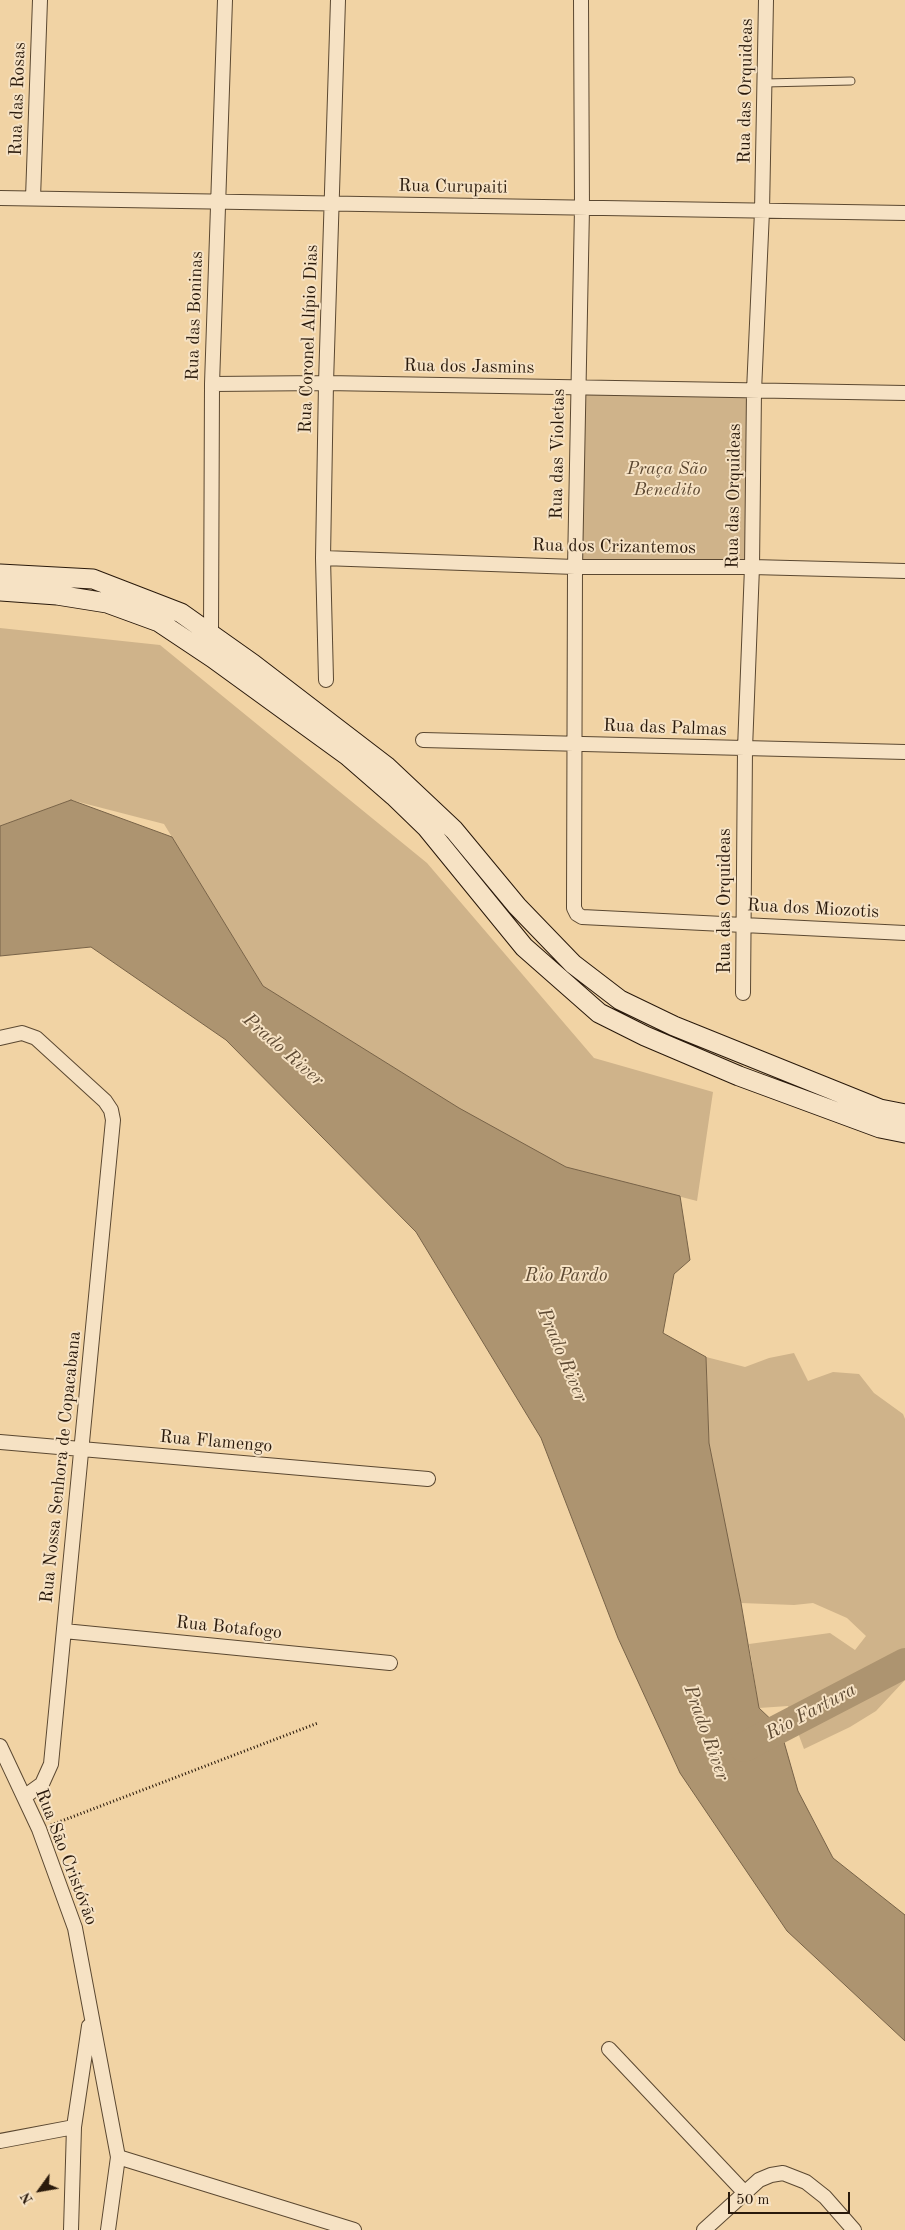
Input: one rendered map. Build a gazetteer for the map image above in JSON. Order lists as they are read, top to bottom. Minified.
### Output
{"streets":{"street":["Rua das Orquideas","Rua das Rosas","Rua Curupaiti","Rua das Boninas","Rua Coronel Alípio Dias","Rua dos Jasmins","Rua das Violetas","Rua dos Crizantemos","Rua das Palmas","Rua dos Miozotis","Rua Flamengo","Rua Nossa Senhora de Copacabana","Rua Botafogo","Rua São Cristóvão"]},"crossings":[["Rua das Orquideas","Rua Curupaiti"],["Rua das Orquideas","Rua dos Jasmins"],["Rua das Orquideas","Rua dos Crizantemos"],["Rua das Orquideas","Rua das Palmas"],["Rua das Orquideas","Rua dos Miozotis"],["Rua das Rosas","Rua Curupaiti"],["Rua Curupaiti","Rua das Boninas"],["Rua Curupaiti","Rua Coronel Alípio Dias"],["Rua Curupaiti","Rua das Violetas"],["Rua das Boninas","Rua dos Jasmins"],["Rua Coronel Alípio Dias","Rua dos Jasmins"],["Rua Coronel Alípio Dias","Rua dos Crizantemos"],["Rua dos Jasmins","Rua das Violetas"],["Rua das Violetas","Rua dos Crizantemos"],["Rua das Violetas","Rua das Palmas"],["Rua das Violetas","Rua dos Miozotis"],["Rua Flamengo","Rua Nossa Senhora de Copacabana"],["Rua Nossa Senhora de Copacabana","Rua Botafogo"],["Rua Nossa Senhora de Copacabana","Rua São Cristóvão"]],"water":["Prado River","Rio Pardo","Rio Fartura"],"parks":["Praça São Benedito"],"scale_bar":"50 m","north":"bottom left"}
